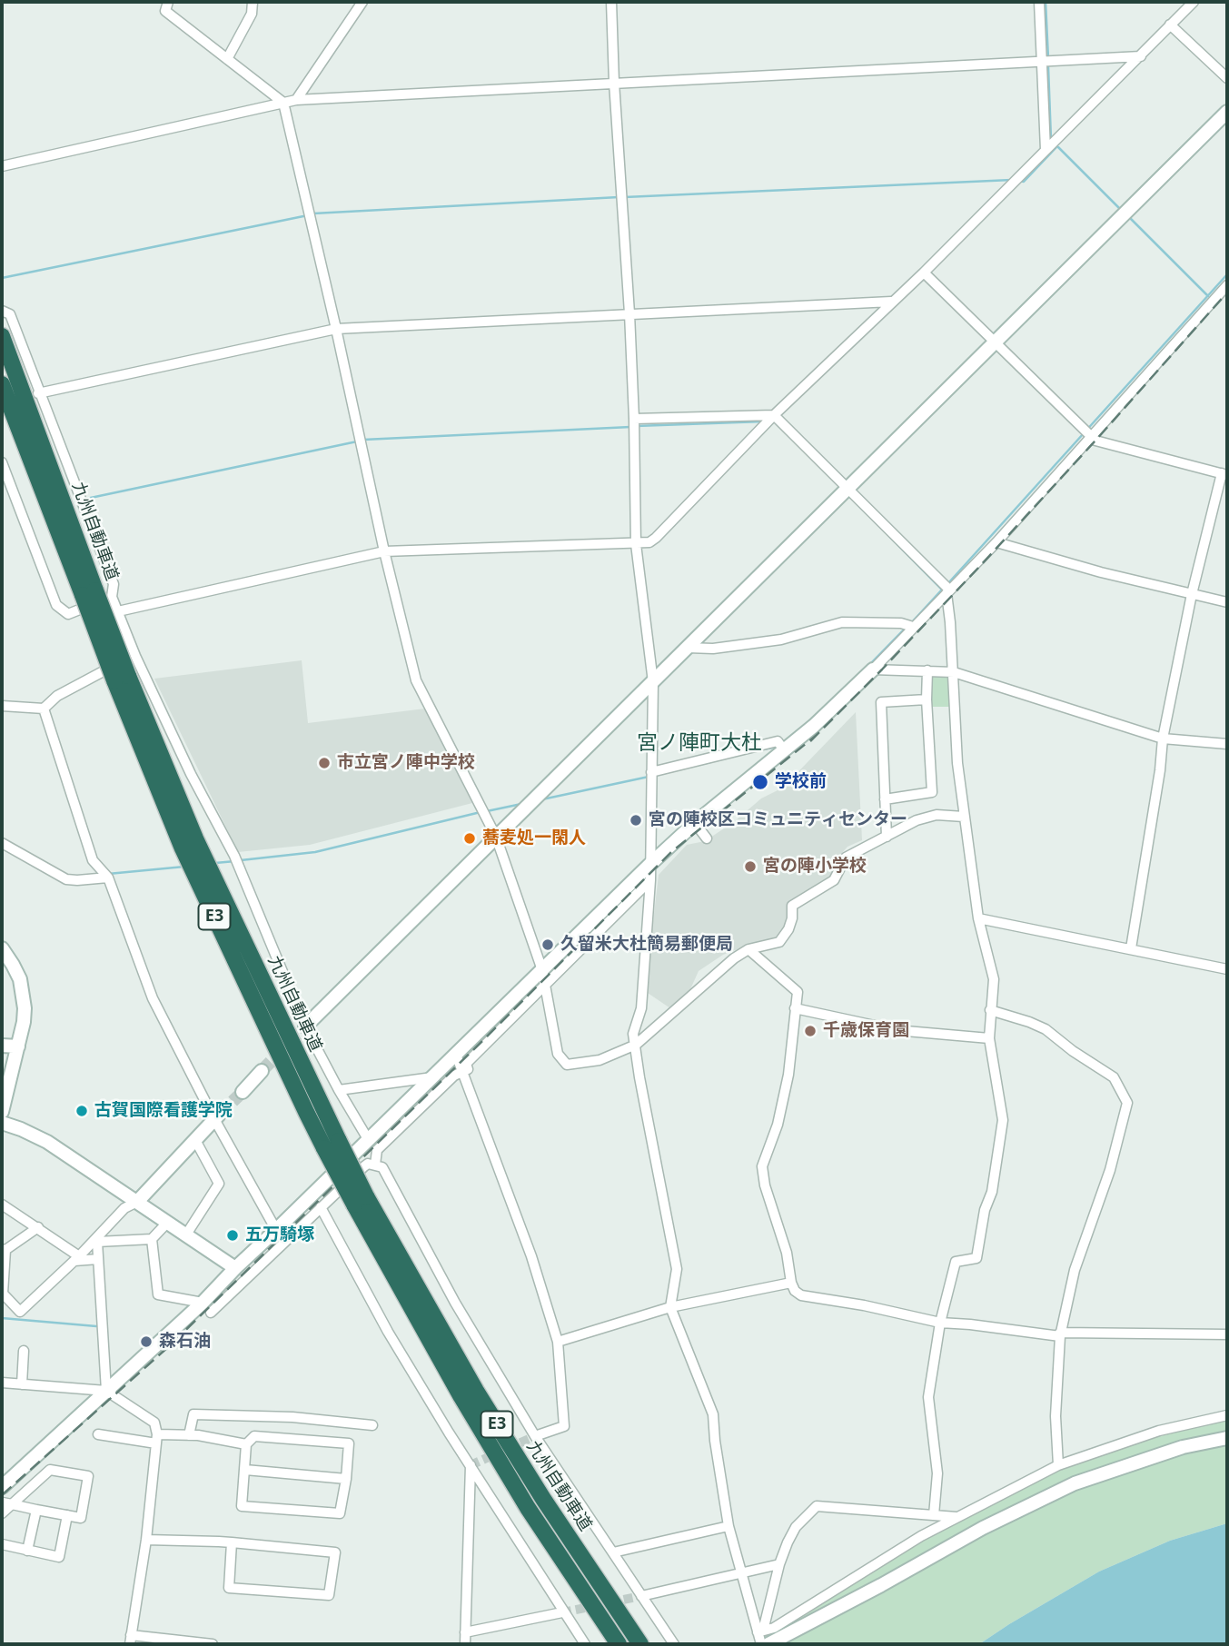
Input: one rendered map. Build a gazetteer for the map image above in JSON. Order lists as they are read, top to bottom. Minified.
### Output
{"streets":{"highway":["九州自動車道","E3"]},"districts":["宮ノ陣町大杜"],"places":["市立宮ノ陣中学校","学校前","宮の陣校区コミュニティセンター","蕎麦処一閑人","宮の陣小学校","久留米大杜簡易郵便局","千歳保育園","古賀国際看護学院","五万騎塚","森石油"]}
